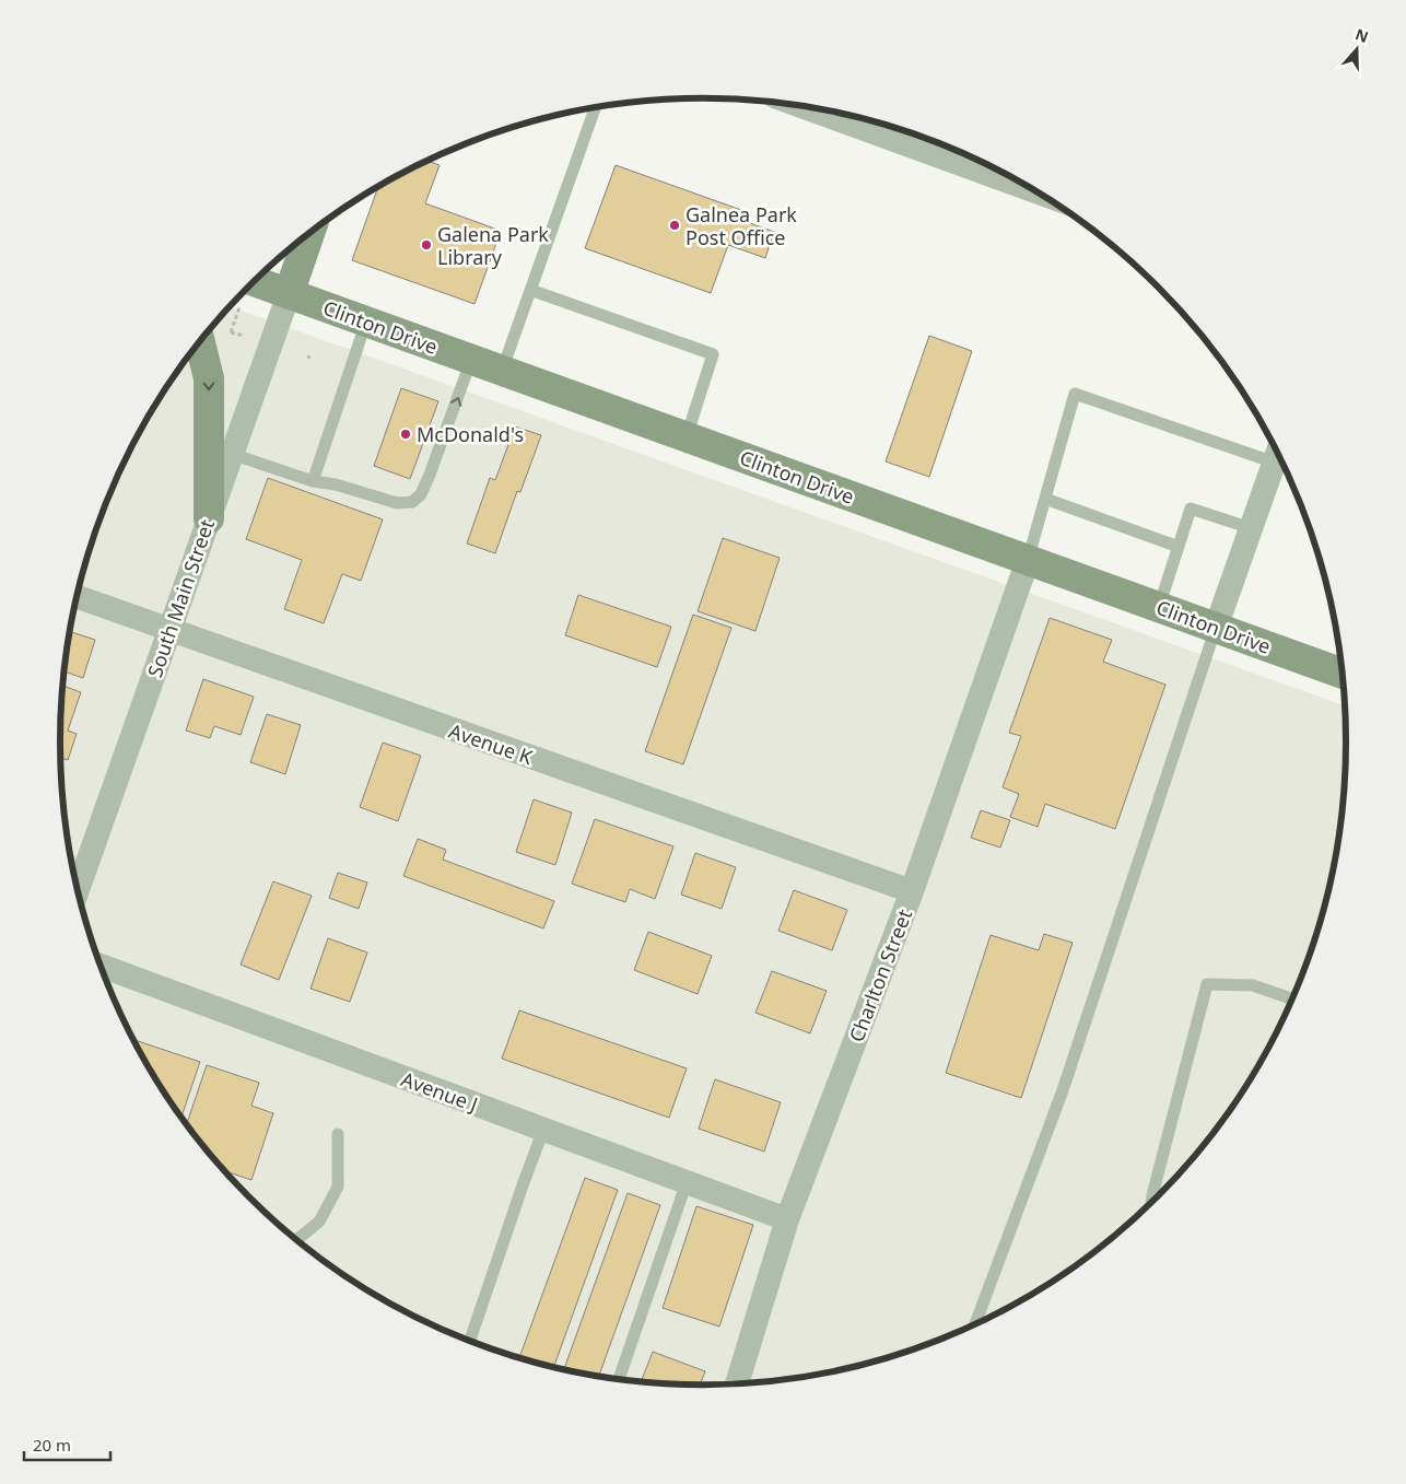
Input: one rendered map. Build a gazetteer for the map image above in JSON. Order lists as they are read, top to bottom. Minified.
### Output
{"streets":{"main road":["Clinton Drive"],"street":["South Main Street","Avenue K","Charlton Street","Avenue J"]},"crossings":[["Clinton Drive","South Main Street"],["Clinton Drive","Charlton Street"],["South Main Street","Avenue K"],["Avenue K","Charlton Street"],["Charlton Street","Avenue J"]],"places":["Galnea Park Post Office","Galena Park Library","McDonald's"],"scale_bar":"20 m","north":"top"}
